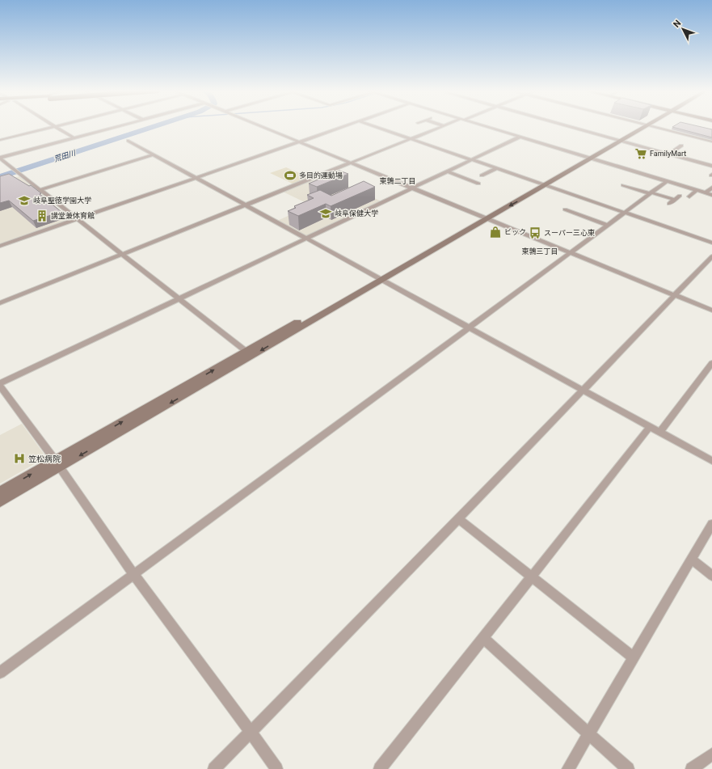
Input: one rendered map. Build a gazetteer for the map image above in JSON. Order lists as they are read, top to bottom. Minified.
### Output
{"districts":["東鶉二丁目","東鶉三丁目"],"water":["荒田川"],"places":{"supermarket":["FamilyMart"],"sports":["多目的運動場"],"school or university":["岐阜聖徳学園大学","岐阜保健大学"],"building":["講堂兼体育館"],"shop":["ビック"],"bus stop":["スーパー三心東"],"hospital":["笠松病院"]},"north":"top left"}
